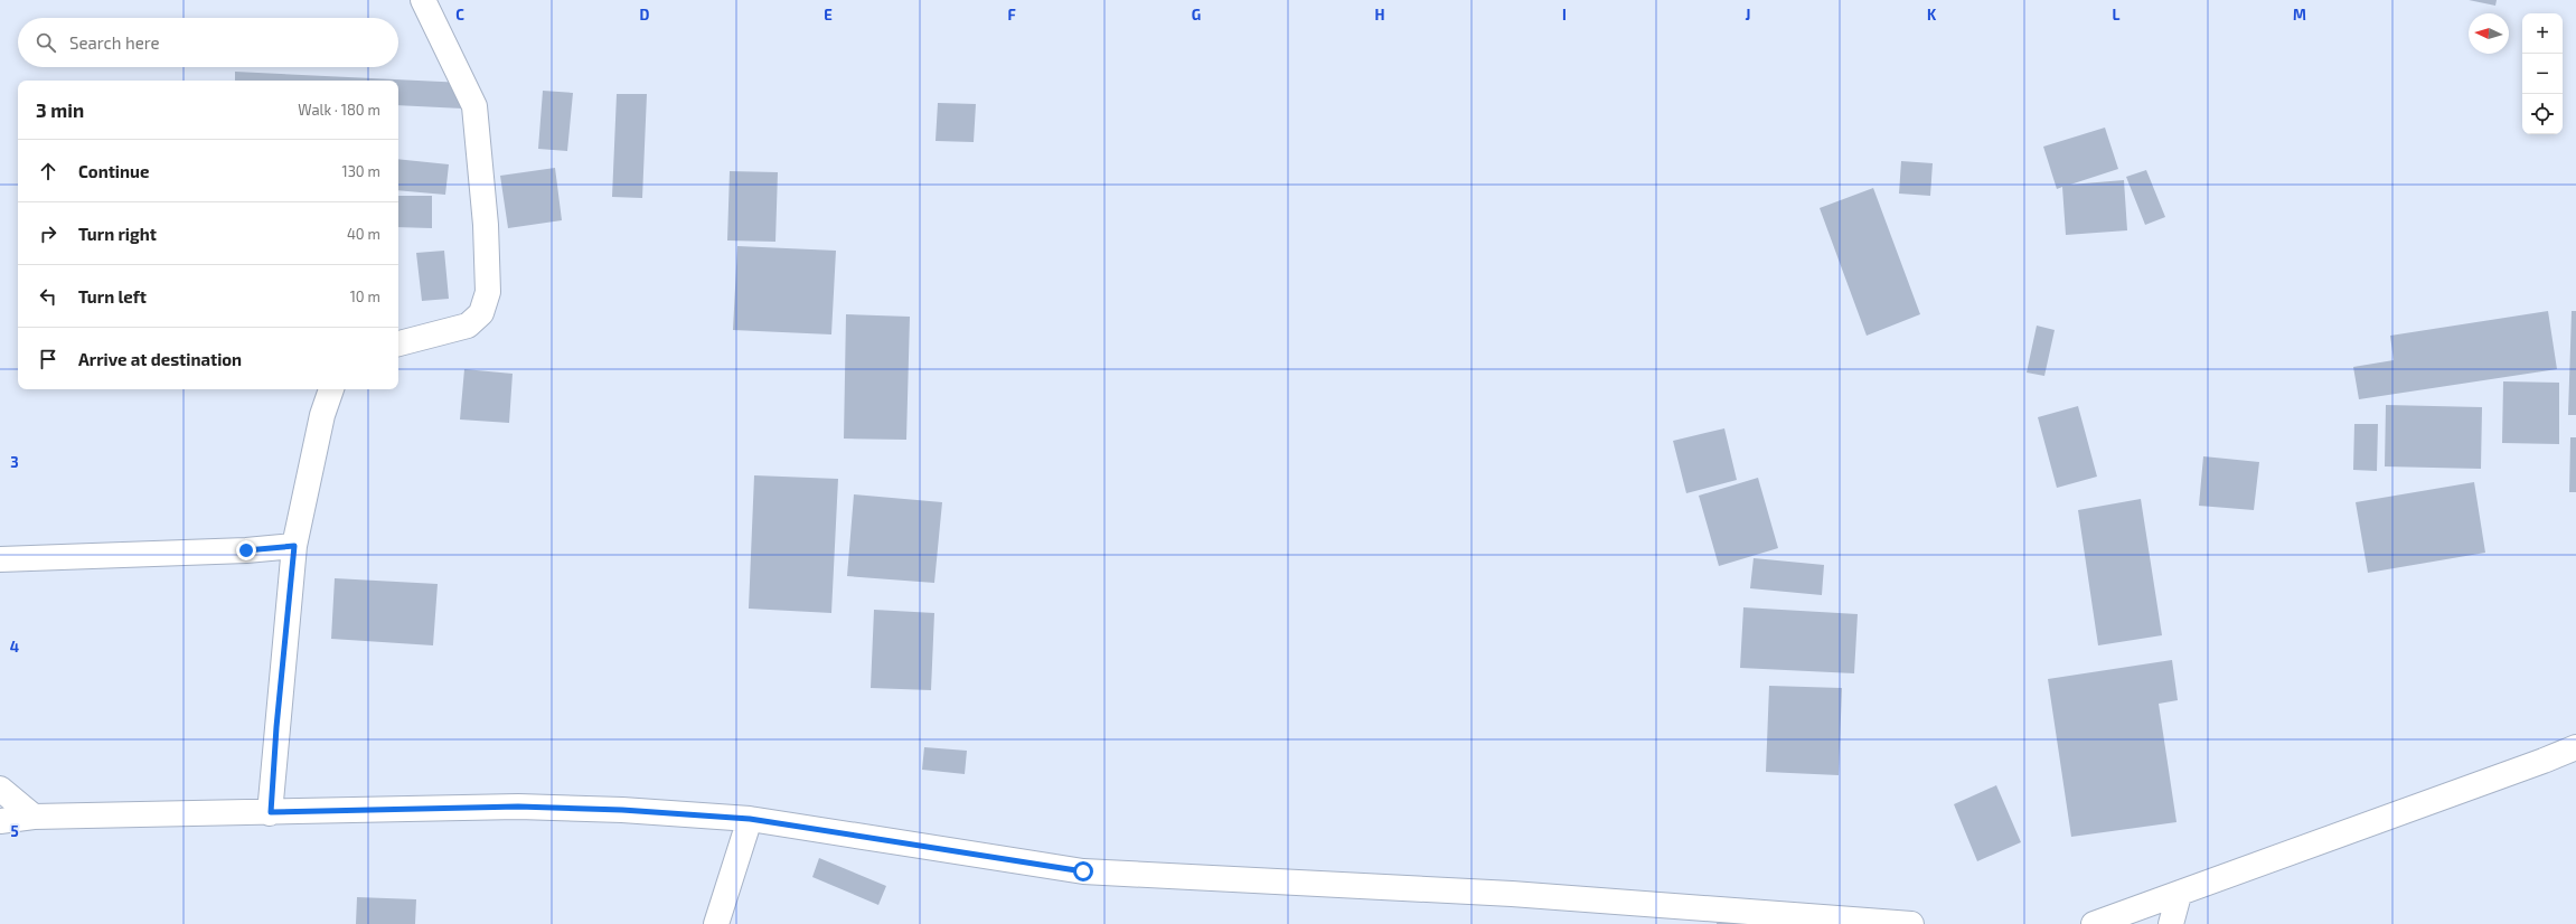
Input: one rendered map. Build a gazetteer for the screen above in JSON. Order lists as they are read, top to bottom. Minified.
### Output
{"north":"left","page":{"map_buttons":["+","−"],"search":"Search here","heading":["3 min","Walk · 180 m"],"list":[["Continue","130 m"],["Turn right","40 m"],["Turn left","10 m"],"Arrive at destination"]},"grid":{"columns":["C","D","E","F","G","H","I","J","K","L","M"],"rows":["3","4","5"]}}
